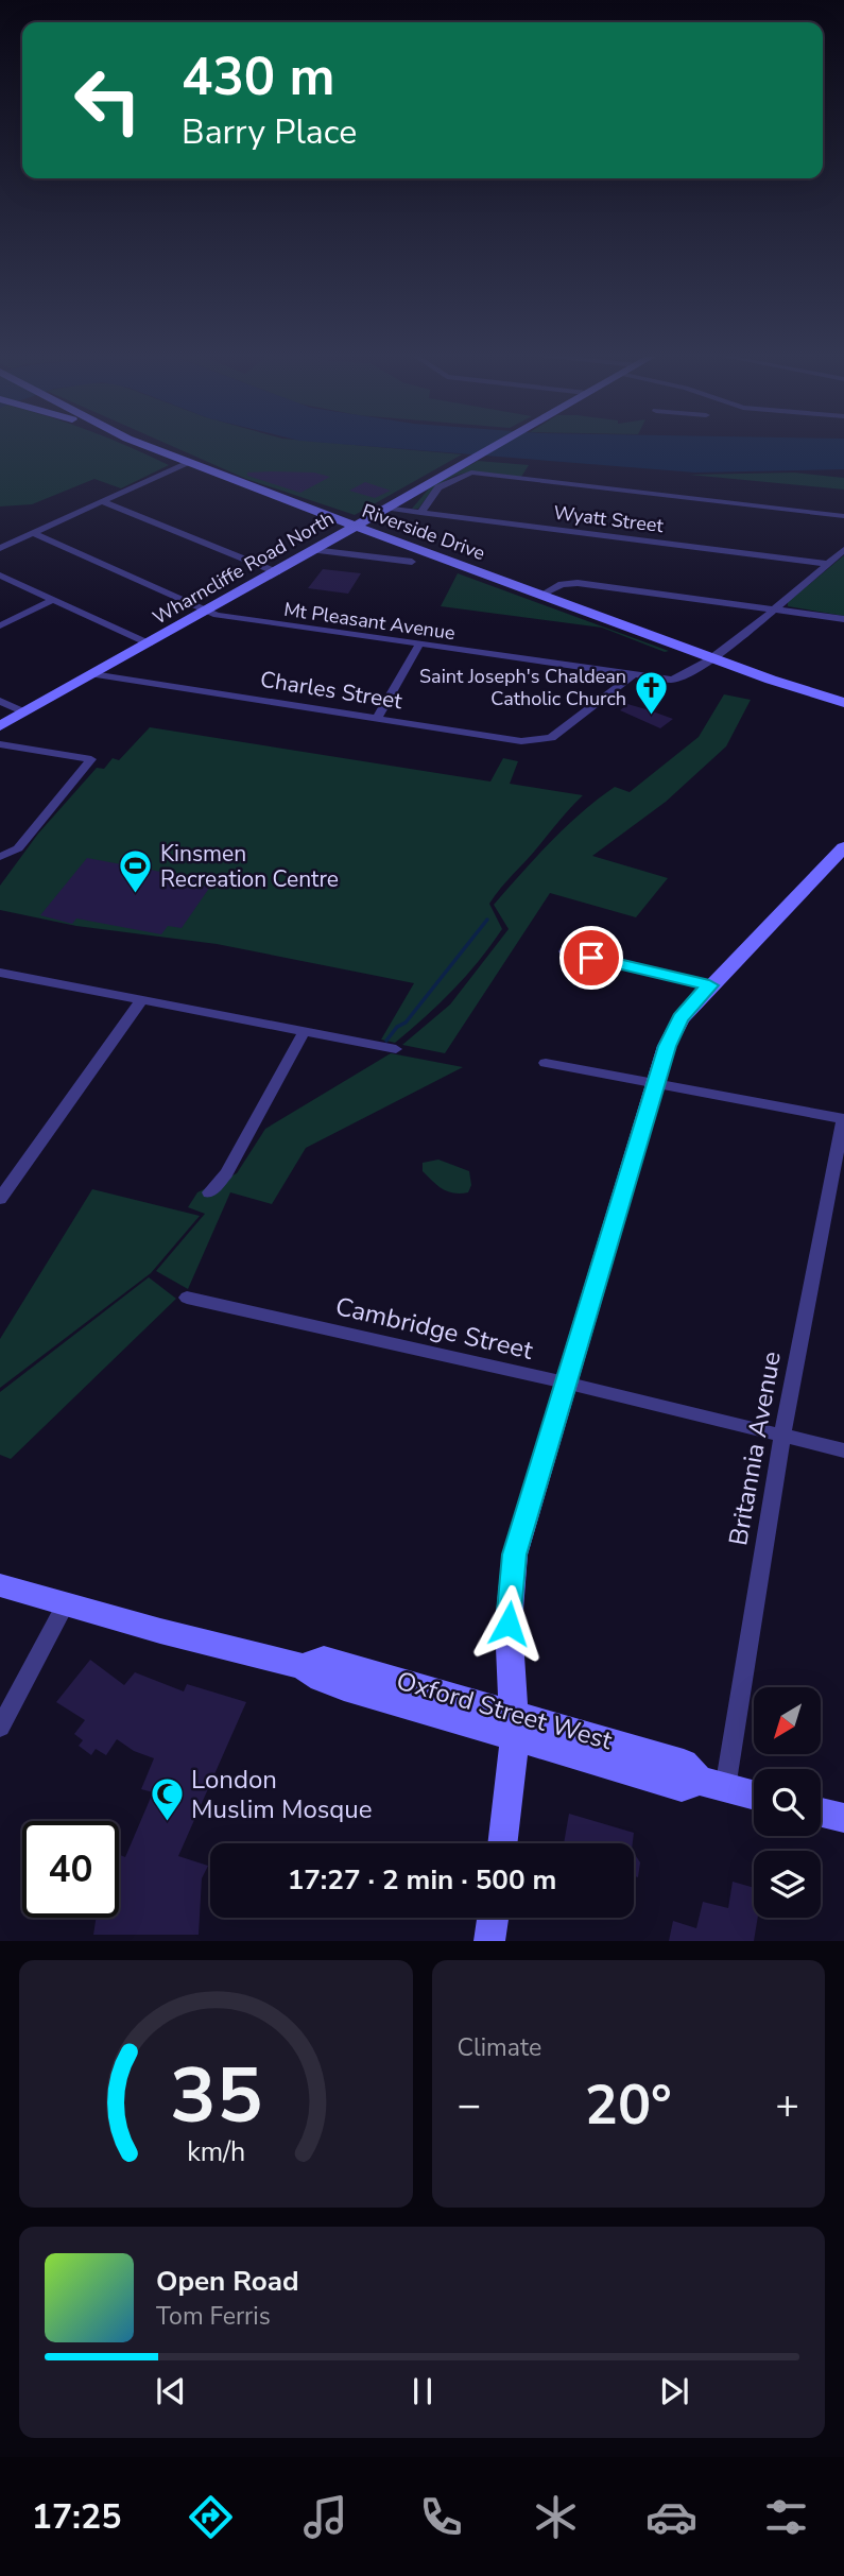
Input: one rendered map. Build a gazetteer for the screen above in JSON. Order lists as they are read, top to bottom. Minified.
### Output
{"streets":{"main road":["Riverside Drive","Wharncliffe Road North","Oxford Street West"],"street":["Wyatt Street","Mt Pleasant Avenue","Charles Street","Cambridge Street","Britannia Avenue"]},"crossings":[["Wyatt Street","Wharncliffe Road North"],["Wyatt Street","Mt Pleasant Avenue"],["Riverside Drive","Wharncliffe Road North"],["Riverside Drive","Mt Pleasant Avenue"],["Wharncliffe Road North","Mt Pleasant Avenue"],["Wharncliffe Road North","Charles Street"],["Mt Pleasant Avenue","Charles Street"],["Cambridge Street","Britannia Avenue"],["Britannia Avenue","Oxford Street West"]],"places":{"church":["Saint Joseph's Chaldean Catholic Church"],"sports":["Kinsmen Recreation Centre"],"mosque":["London Muslim Mosque"]},"north":"bottom left","page":{"turn":["430 m","Barry Place"],"limit":"40","trip":"17:27 · 2 min · 500 m","tile":"Climate","heat":["−","20°","+"],"song":["Open Road","Tom Ferris"],"tabs":"17:25","gauge":["35","km/h"]}}
